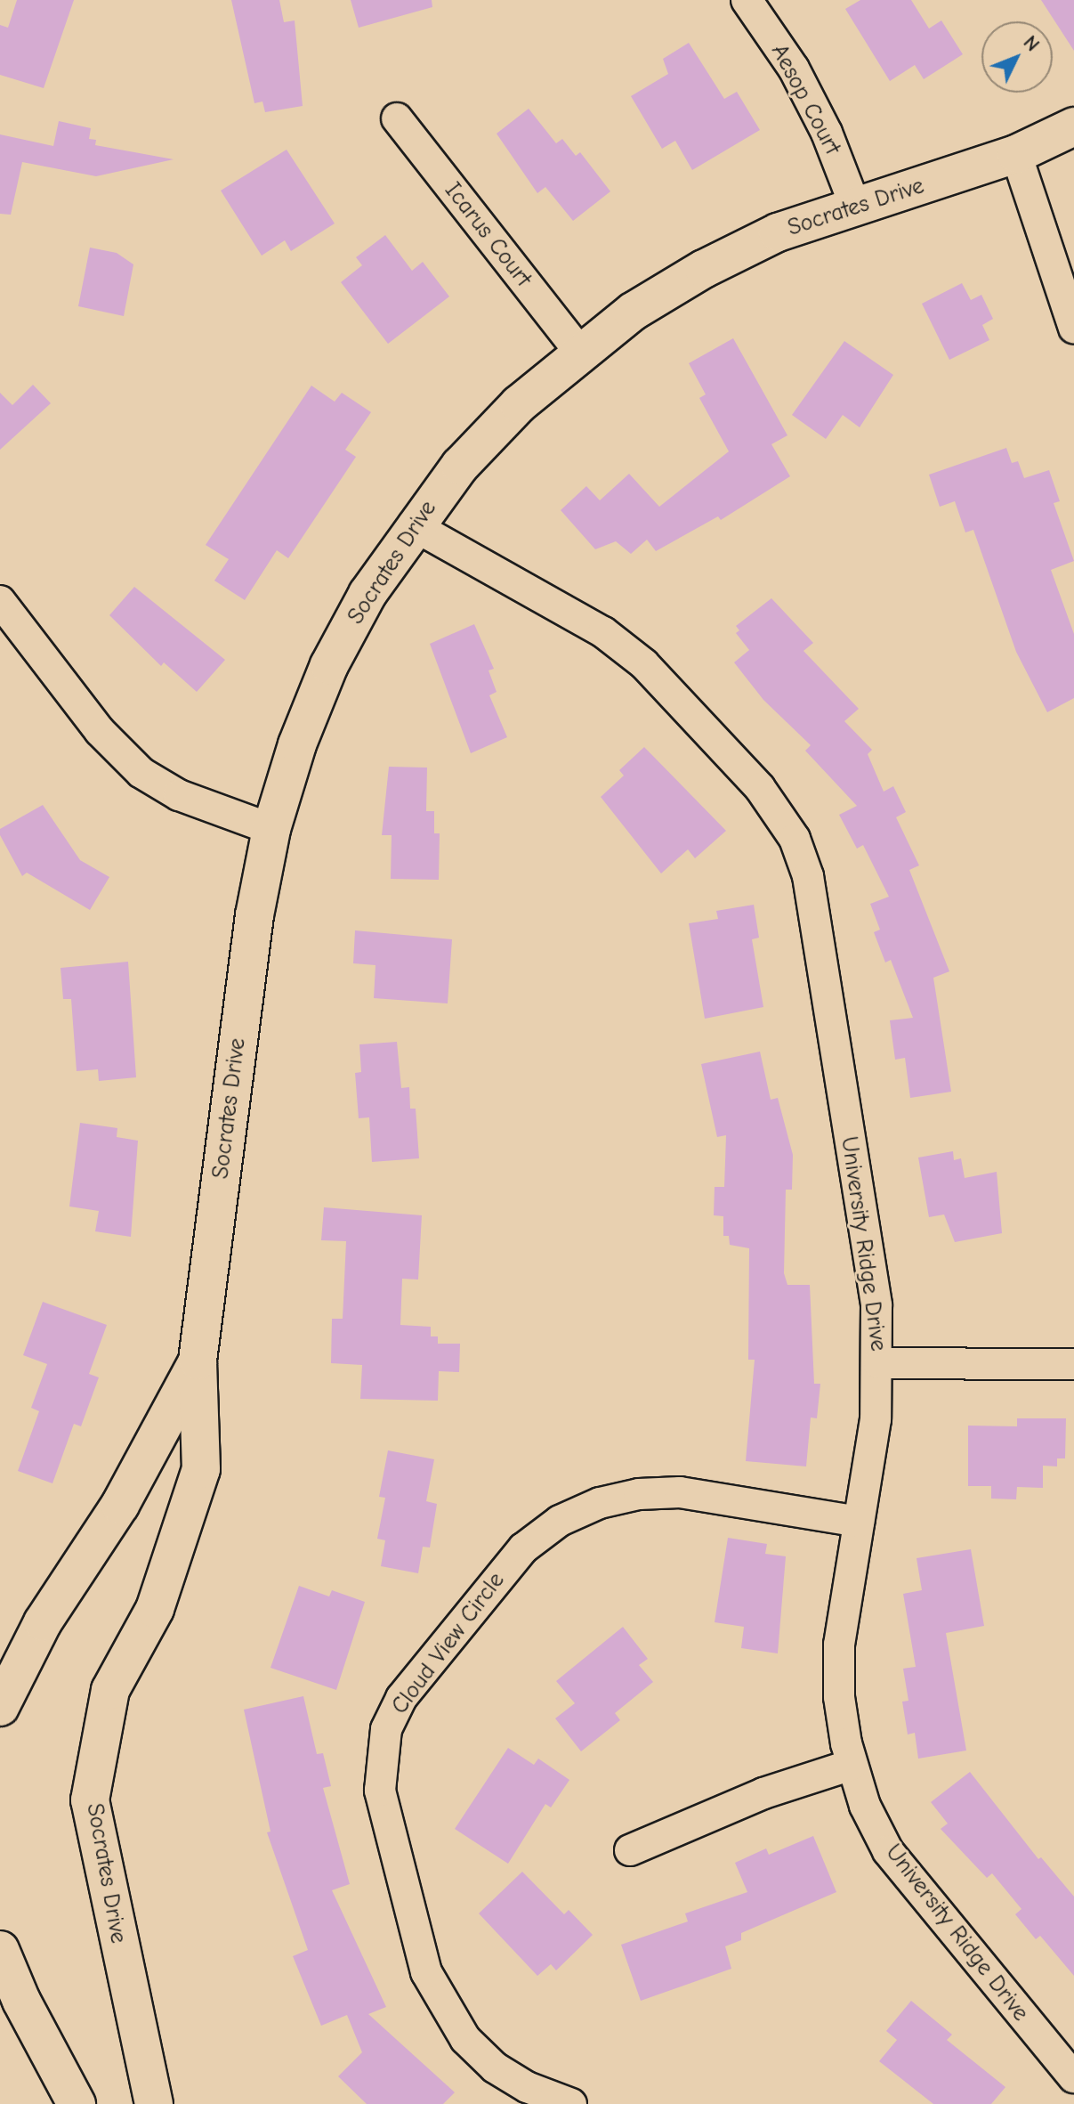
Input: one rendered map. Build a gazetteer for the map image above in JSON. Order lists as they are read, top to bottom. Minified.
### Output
{"streets":{"street":["Aesop Court","Socrates Drive","Icarus Court","University Ridge Drive","Cloud View Circle"]},"crossings":[["Aesop Court","Socrates Drive"],["Socrates Drive","Icarus Court"],["Socrates Drive","University Ridge Drive"],["University Ridge Drive","Cloud View Circle"]],"north":"top right"}
